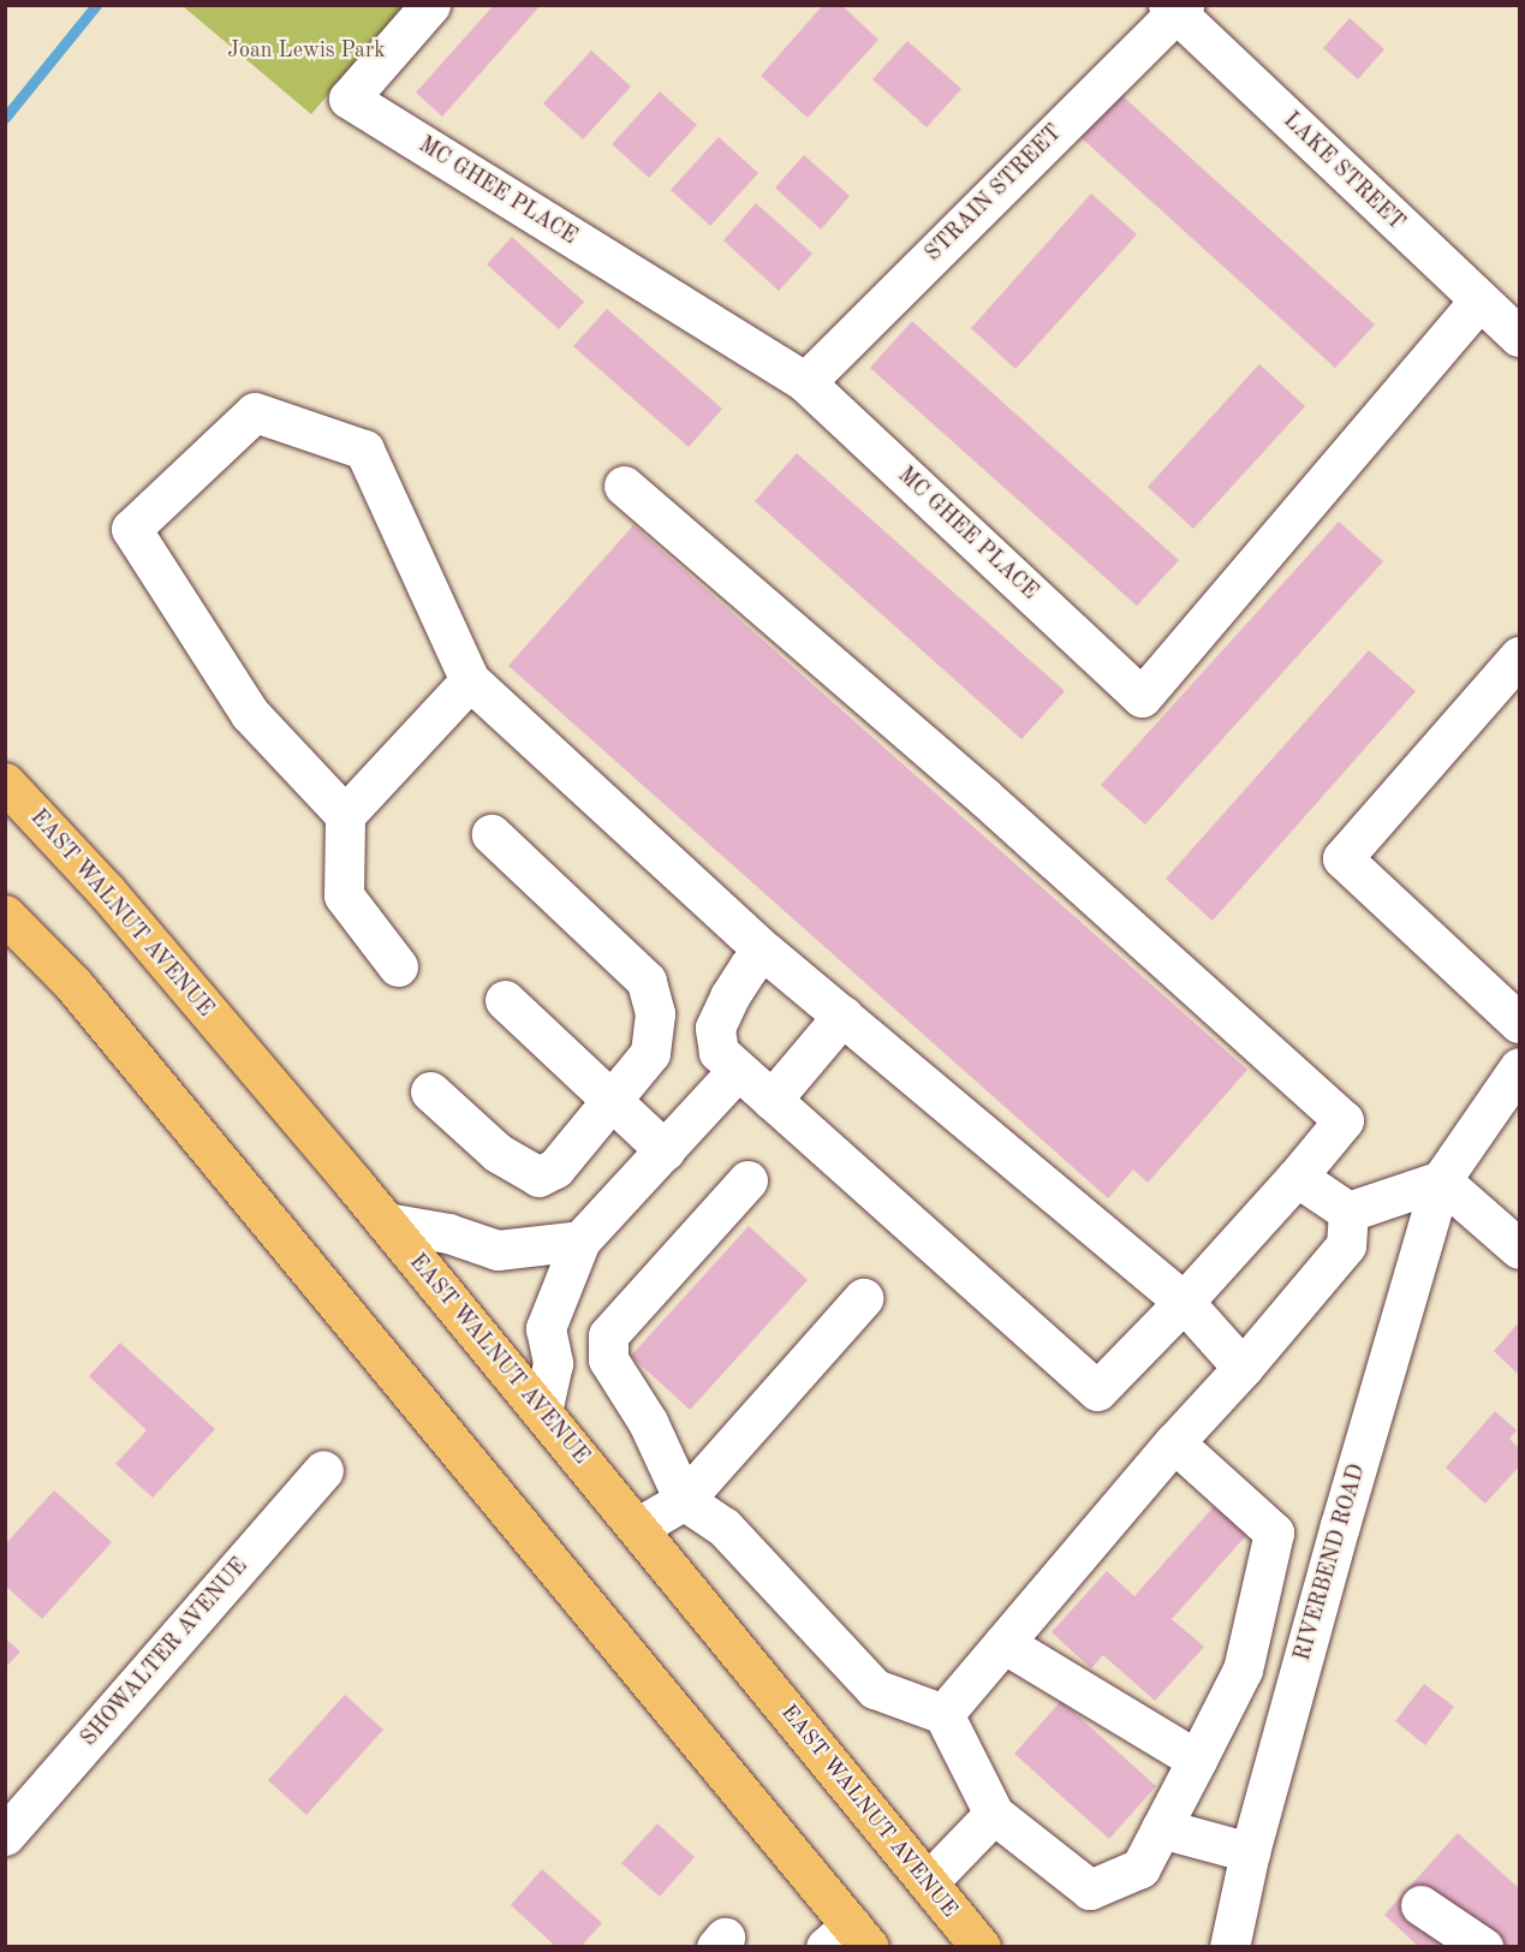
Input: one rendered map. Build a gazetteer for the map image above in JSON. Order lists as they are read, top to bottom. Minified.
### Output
{"streets":{"main road":["EAST WALNUT AVENUE"],"street":["LAKE STREET","MC GHEE PLACE","STRAIN STREET","RIVERBEND ROAD","SHOWALTER AVENUE"]},"crossings":[["LAKE STREET","MC GHEE PLACE"],["LAKE STREET","STRAIN STREET"],["MC GHEE PLACE","STRAIN STREET"]],"parks":["Joan Lewis Park"]}
